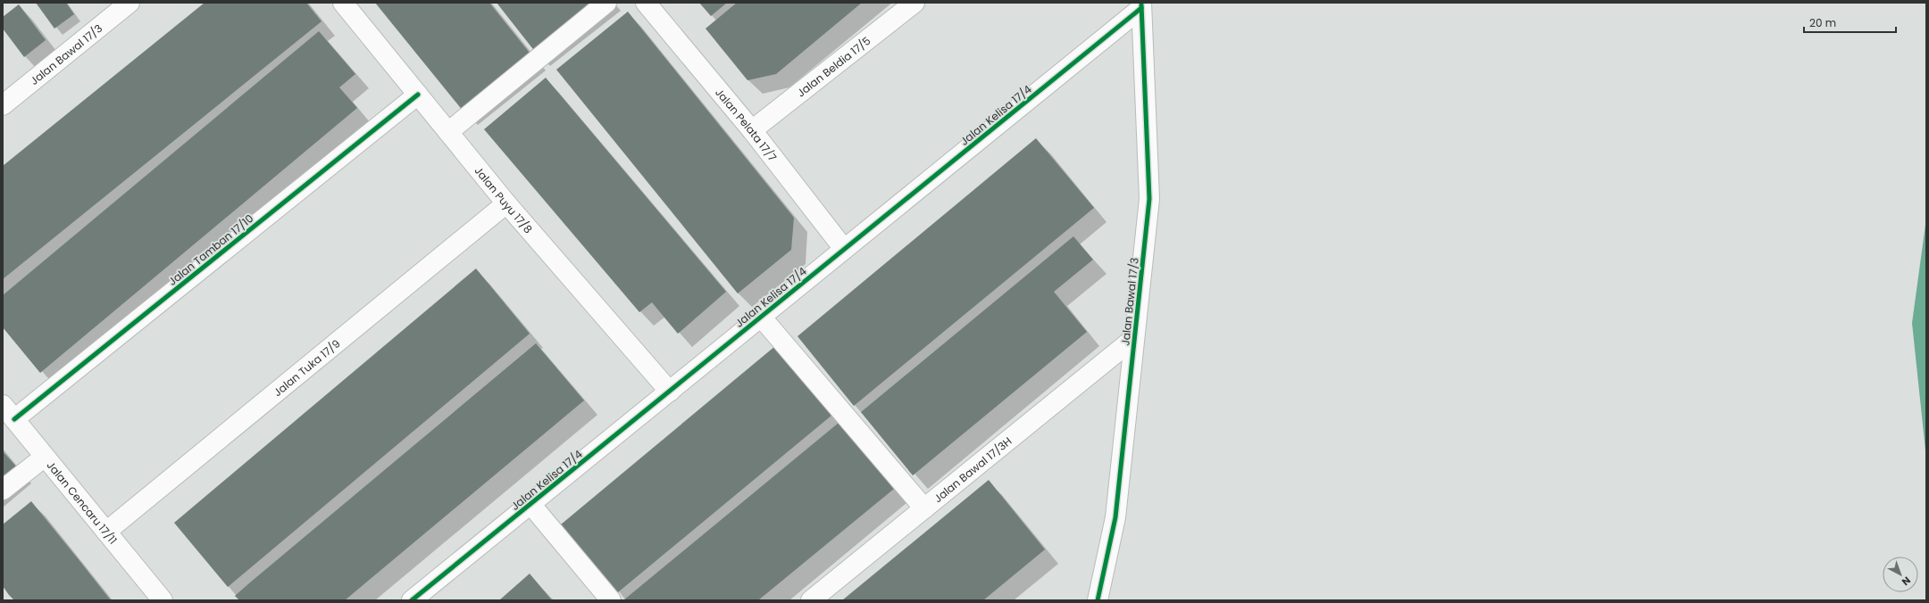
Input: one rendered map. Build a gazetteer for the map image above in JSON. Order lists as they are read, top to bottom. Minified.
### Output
{"streets":{"street":["Jalan Bawal 17/3","Jalan Beldia 17/5","Jalan Kelisa 17/4","Jalan Pelata 17/7","Jalan Puyu 17/8","Jalan Tamban 17/10","Jalan Tuka 17/9","Jalan Bawal 17/3H","Jalan Cencaru 17/11"]},"crossings":[["Jalan Bawal 17/3","Jalan Kelisa 17/4"],["Jalan Bawal 17/3","Jalan Bawal 17/3H"],["Jalan Beldia 17/5","Jalan Pelata 17/7"],["Jalan Kelisa 17/4","Jalan Pelata 17/7"],["Jalan Kelisa 17/4","Jalan Puyu 17/8"],["Jalan Puyu 17/8","Jalan Tamban 17/10"],["Jalan Puyu 17/8","Jalan Tuka 17/9"],["Jalan Tamban 17/10","Jalan Cencaru 17/11"],["Jalan Tuka 17/9","Jalan Cencaru 17/11"]],"scale_bar":"20 m","north":"bottom right"}
